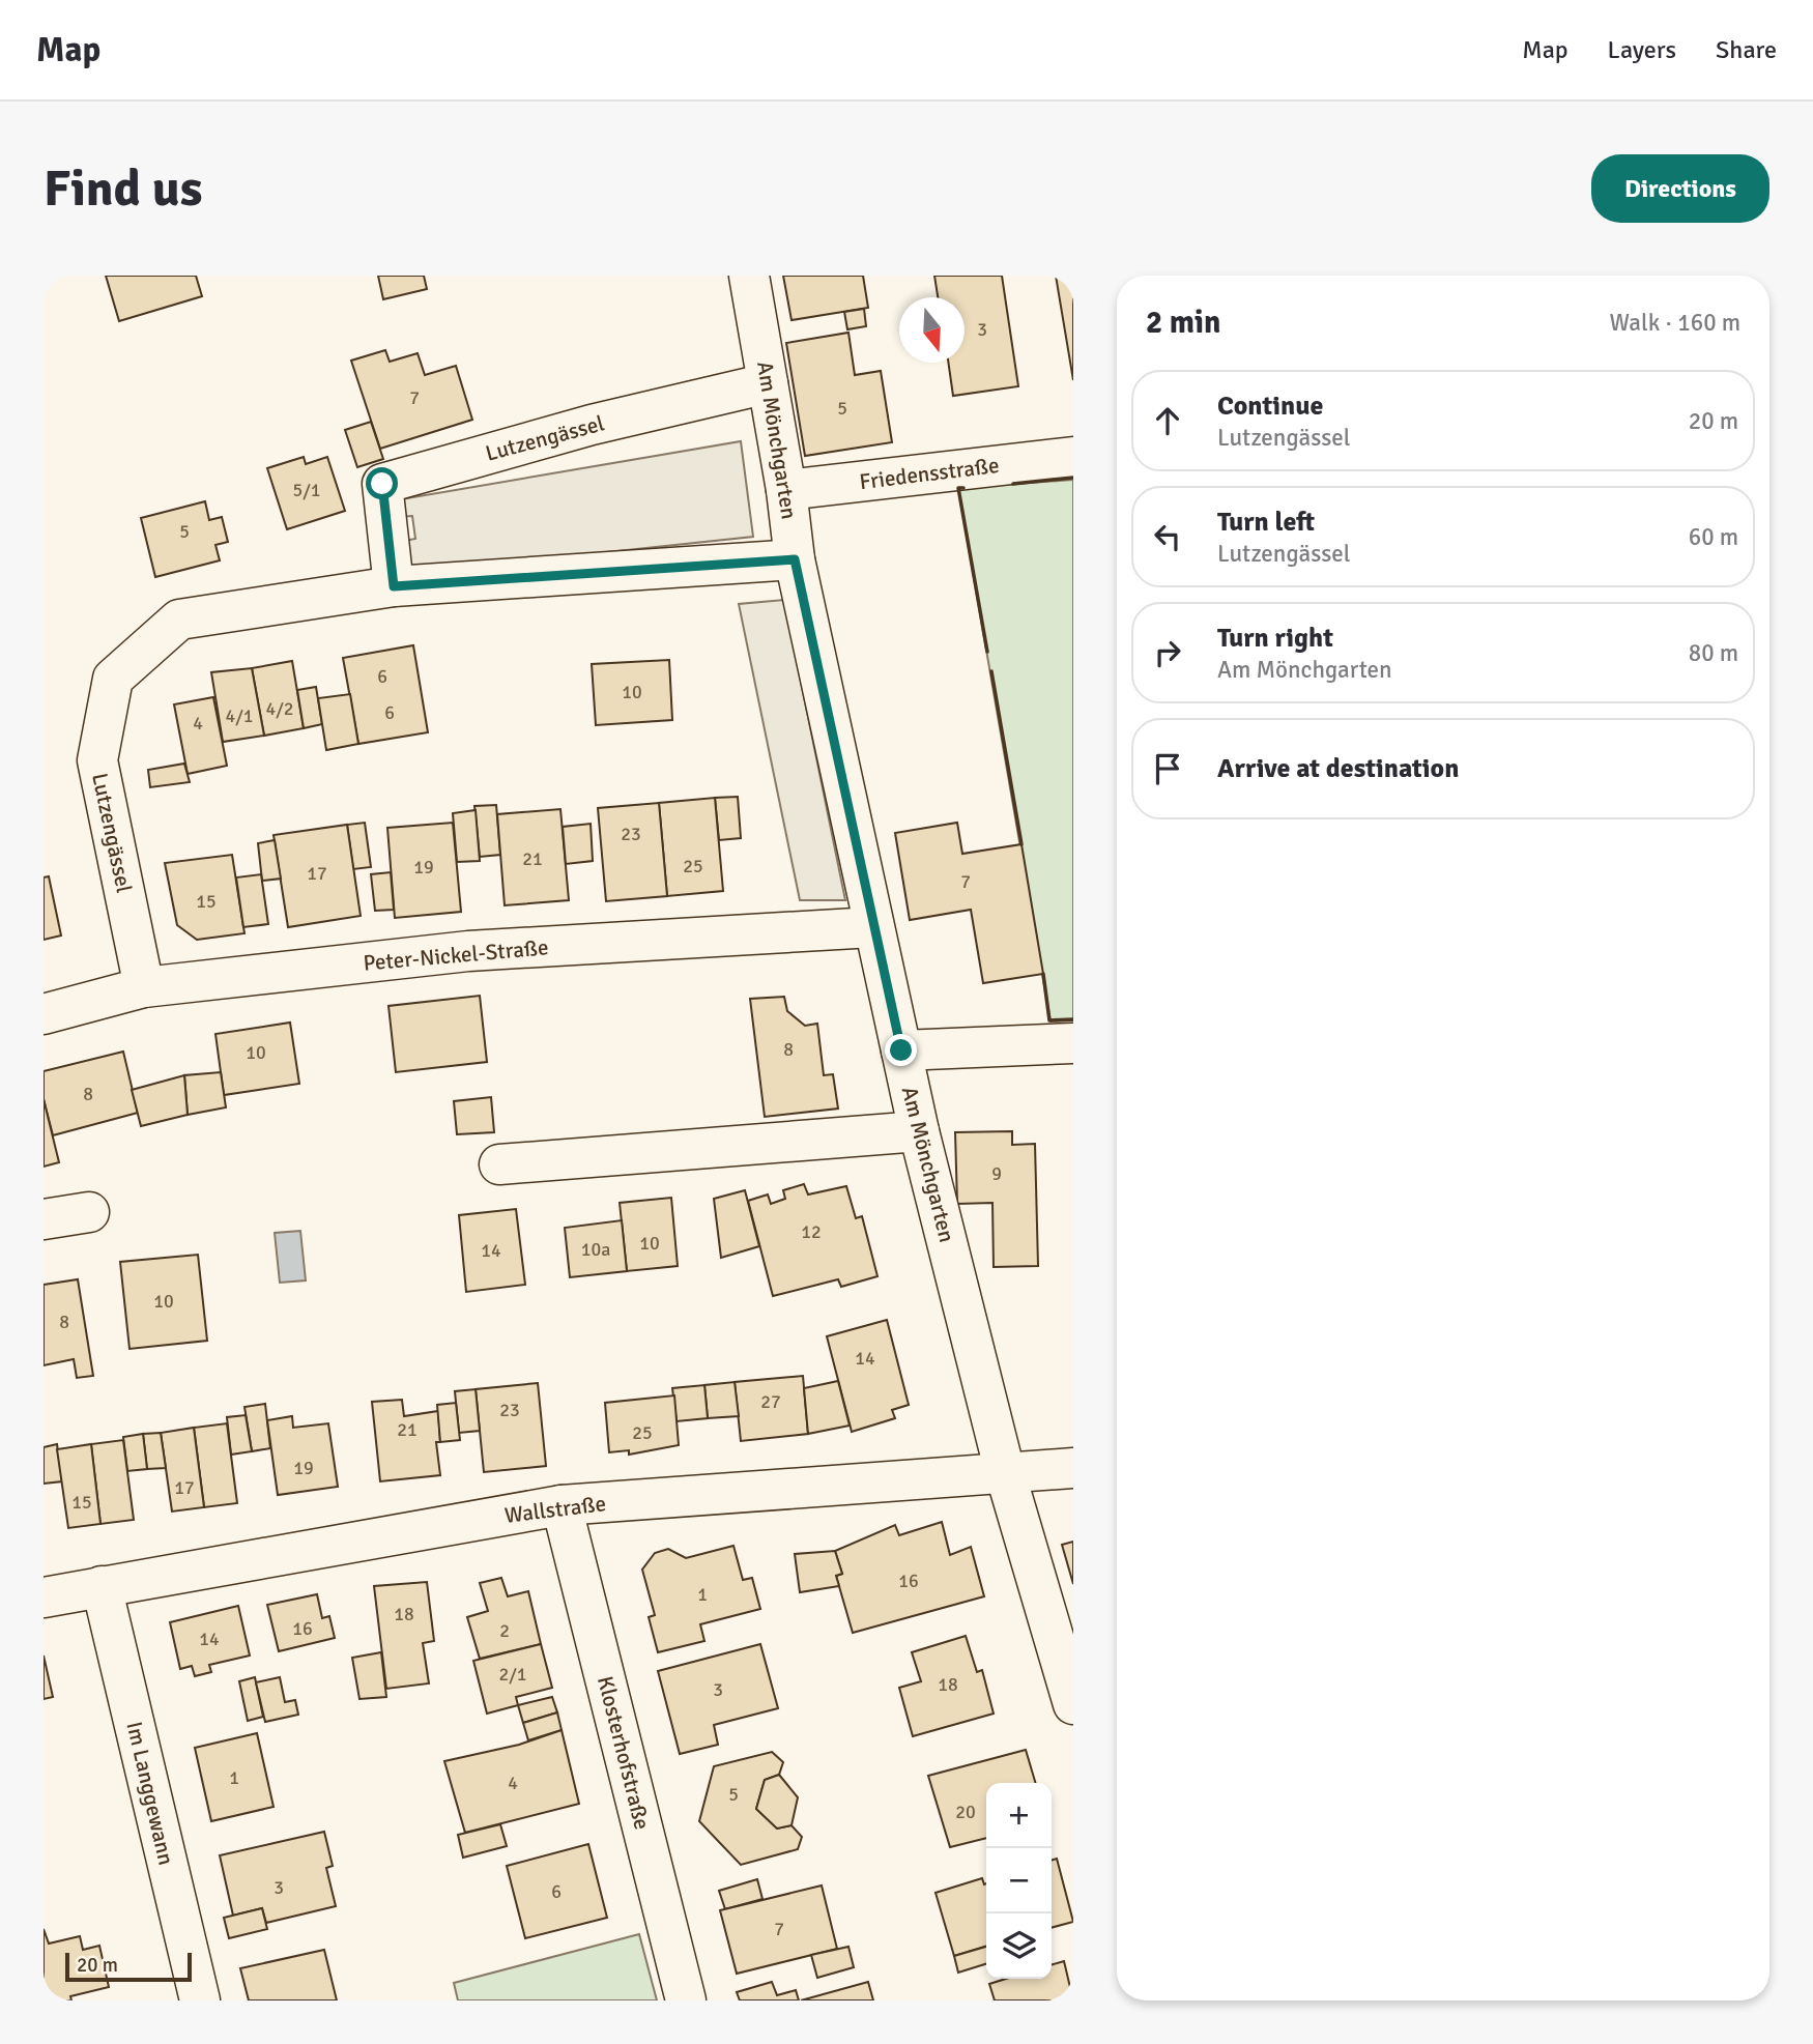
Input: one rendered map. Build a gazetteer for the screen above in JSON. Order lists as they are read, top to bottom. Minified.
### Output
{"streets":{"street":["Lutzengässel","Am Mönchgarten","Friedensstraße","Peter-Nickel-Straße","Wallstraße","Klosterhofstraße","Im Langgewann"]},"crossings":[["Lutzengässel","Am Mönchgarten"],["Lutzengässel","Peter-Nickel-Straße"],["Am Mönchgarten","Friedensstraße"],["Am Mönchgarten","Peter-Nickel-Straße"],["Am Mönchgarten","Wallstraße"],["Wallstraße","Klosterhofstraße"],["Wallstraße","Im Langgewann"]],"house_numbers":["3","7","5","5/1","5","6","10","4/2","6","4/1","4","23","21","25","19","17","7","15","8","10","8","9","12","10","10a","14","10","8","14","27","23","21","25","19","17","15","16","1","18","16","2","14","2/1","18","3","1","4","5","20","3","6","7"],"scale_bar":"20 m","north":"bottom","page":{"header":"Map","nav":["Map","Layers","Share"],"buttons":"Directions","title":"Find us","heading":["2 min","Walk · 160 m"],"list":[["Continue","Lutzengässel","20 m"],["Turn left","Lutzengässel","60 m"],["Turn right","Am Mönchgarten","80 m"],"Arrive at destination"],"map_buttons":["+","−"],"scale":"20 m"}}
